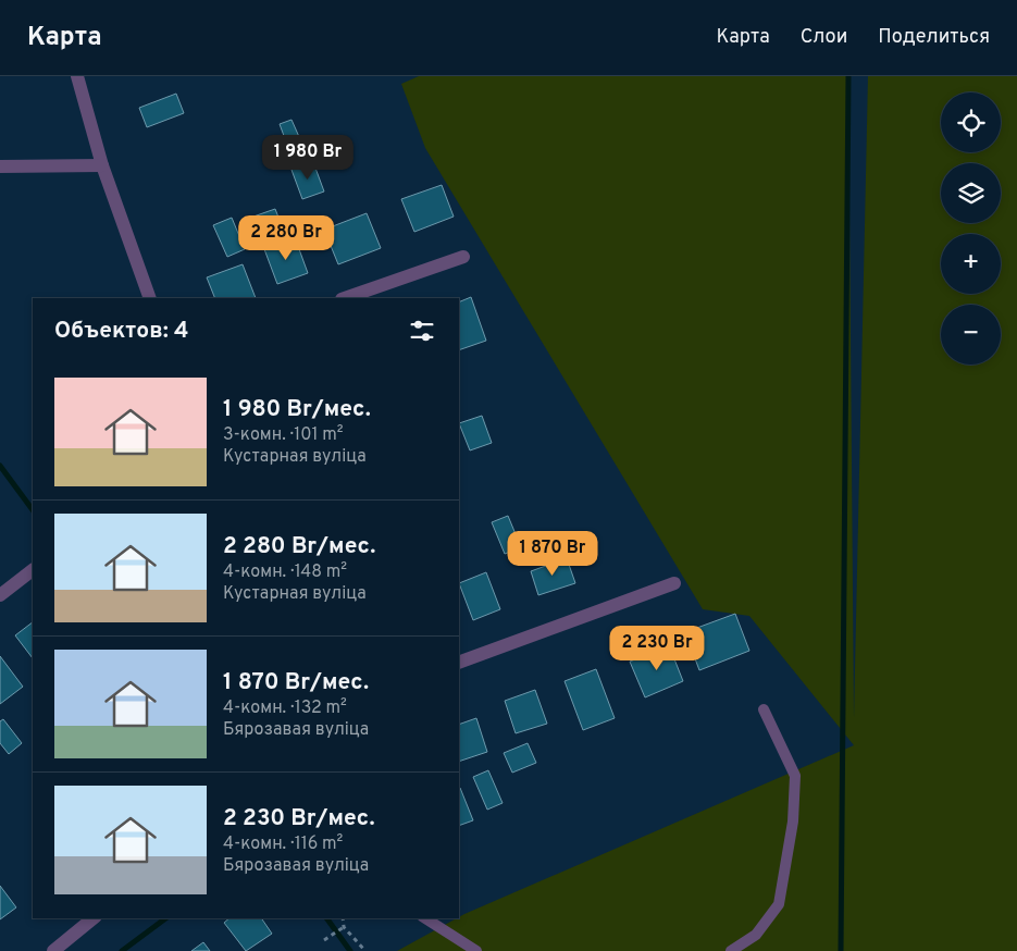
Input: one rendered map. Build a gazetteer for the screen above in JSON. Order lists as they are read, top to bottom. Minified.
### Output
{"page":{"header":"Карта","nav":["Карта","Слои","Поделиться"],"map_buttons":["+","−"],"price":["1 980 Br","2 280 Br","1 870 Br","2 230 Br"],"heading":"Объектов: 4","list":[{"name":"1 980 Br/мес.","note":"3-комн. · 101 m² · Кустарная вуліца"},{"name":"2 280 Br/мес.","note":"4-комн. · 148 m² · Кустарная вуліца"},{"name":"1 870 Br/мес.","note":"4-комн. · 132 m² · Бярозавая вуліца"},{"name":"2 230 Br/мес.","note":"4-комн. · 116 m² · Бярозавая вуліца"}]}}
